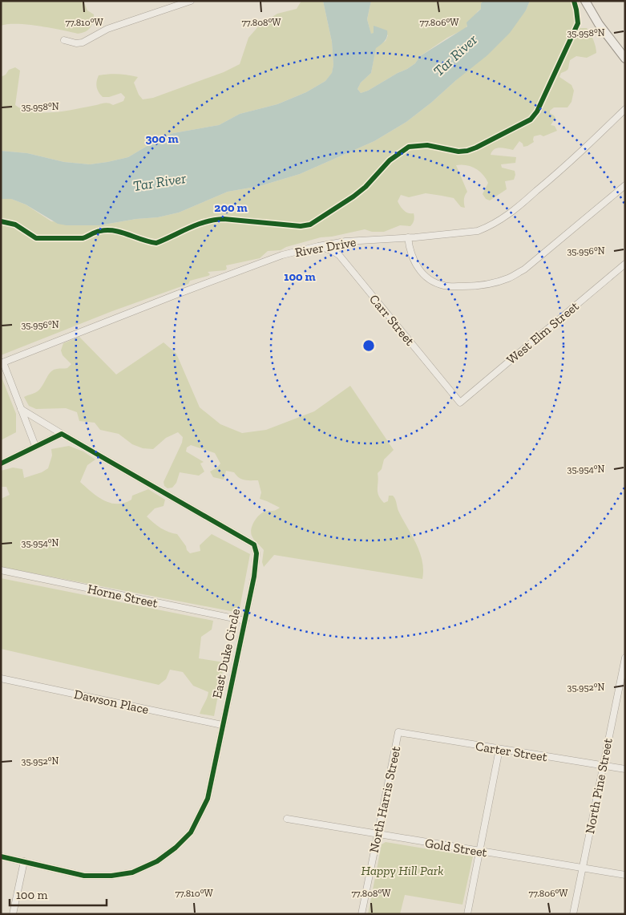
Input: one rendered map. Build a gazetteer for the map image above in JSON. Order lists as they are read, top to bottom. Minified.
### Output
{"streets":{"street":["River Drive","Carr Street","West Elm Street","Horne Street","East Duke Circle","Dawson Place","Carter Street","North Pine Street","North Harris Street","Gold Street"]},"crossings":[["River Drive","Carr Street"],["Carr Street","West Elm Street"],["Horne Street","East Duke Circle"],["East Duke Circle","Dawson Place"],["Carter Street","North Pine Street"],["Carter Street","North Harris Street"],["North Pine Street","Gold Street"],["North Harris Street","Gold Street"]],"water":["Tar River"],"parks":["Happy Hill Park"],"scale_bar":"100 m","coordinates":["77.810°W","77.808°W","77.806°W","35.958°N","35.956°N","35.954°N","35.952°N"],"rings":["300 m","200 m","100 m"]}
